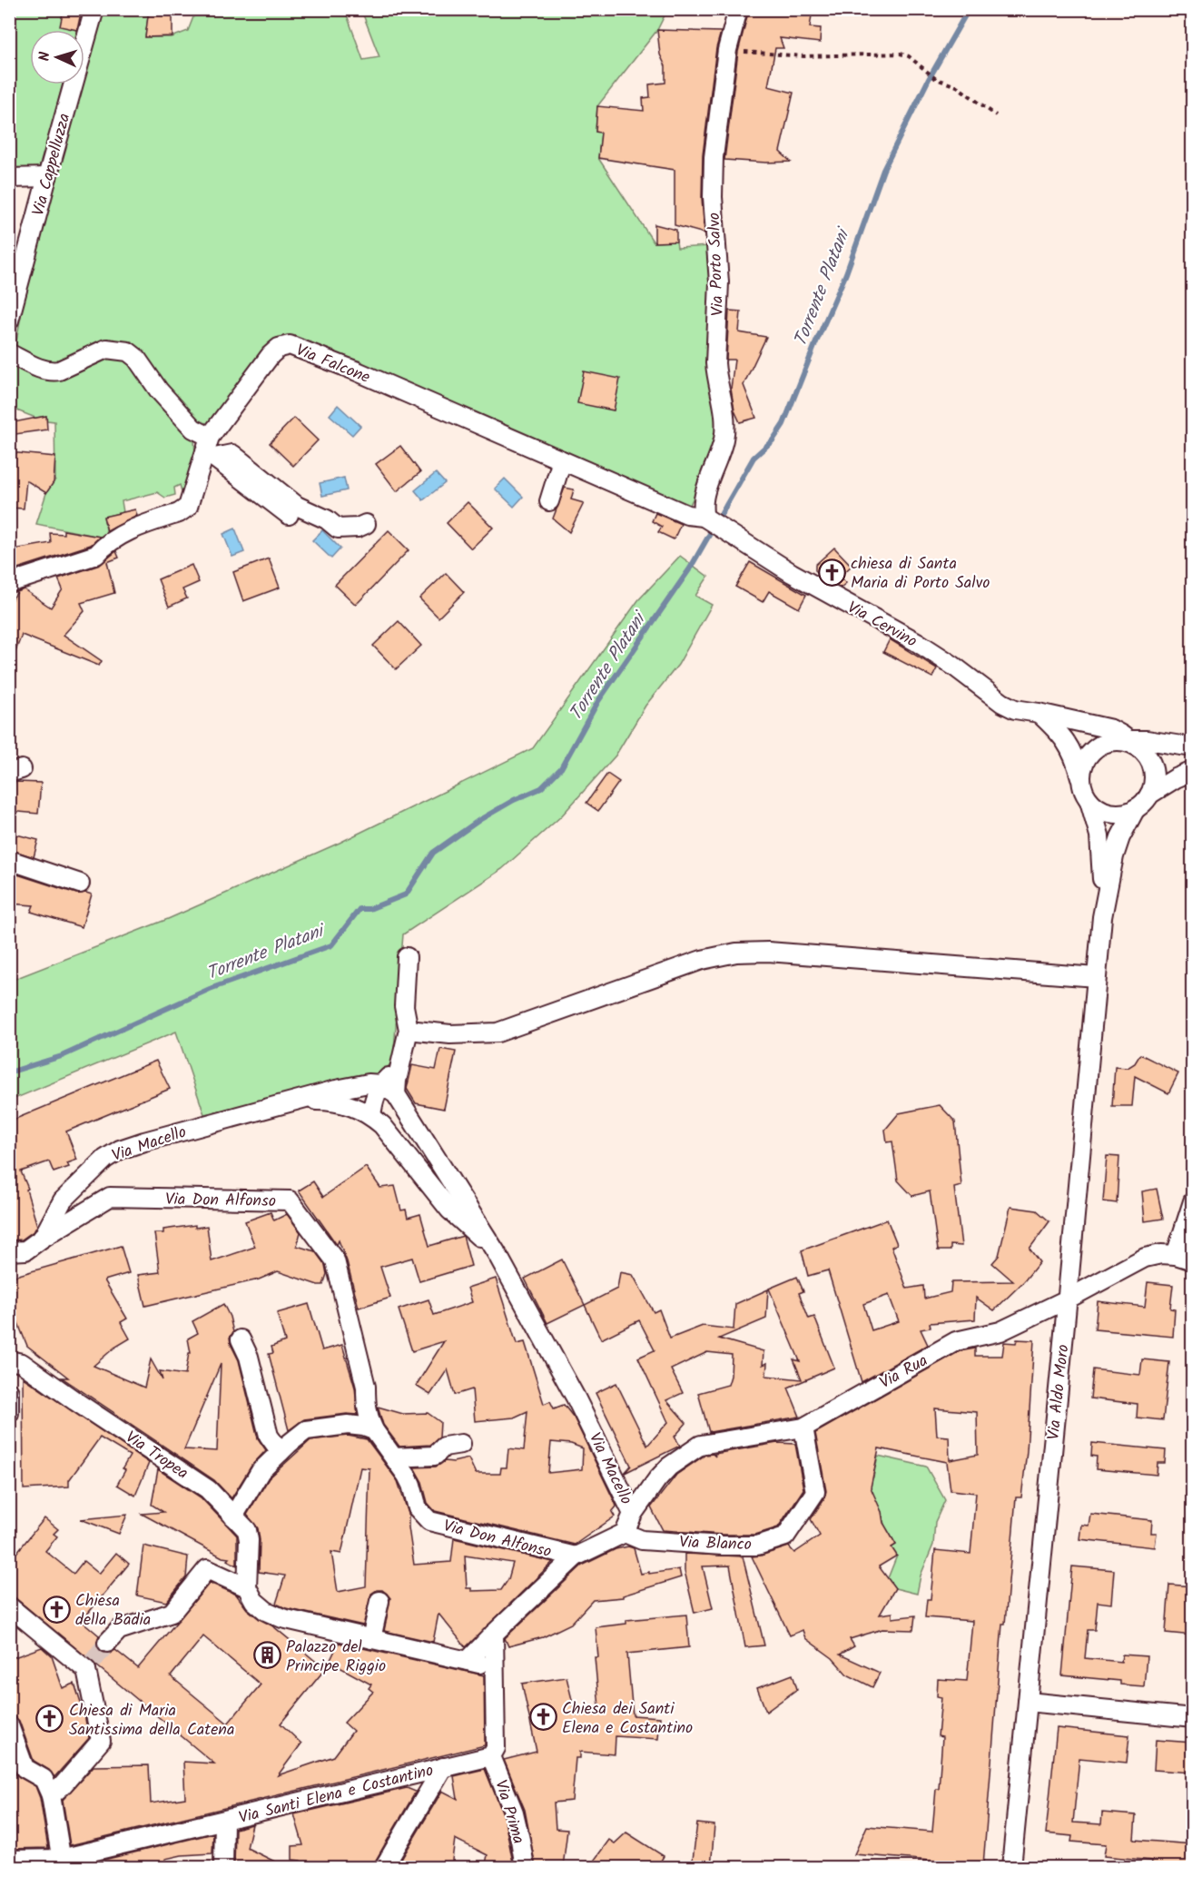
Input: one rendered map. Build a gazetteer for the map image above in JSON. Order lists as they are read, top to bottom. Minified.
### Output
{"streets":{"street":["Via Cappelluzza","Via Porto Salvo","Via Falcone","Via Cervino","Via Macello","Via Don Alfonso","Via Rua","Via Aldo Moro","Via Tropea","Via Blanco","Via Santi Elena e Costantino","Via Prima"]},"crossings":[["Via Porto Salvo","Via Falcone"],["Via Porto Salvo","Via Cervino"],["Via Falcone","Via Cervino"],["Via Macello","Via Don Alfonso"],["Via Macello","Via Rua"],["Via Macello","Via Blanco"],["Via Rua","Via Aldo Moro"],["Via Rua","Via Blanco"],["Via Santi Elena e Costantino","Via Prima"]],"water":["Torrente Platani"],"places":{"church":["chiesa di Santa Maria di Porto Salvo","Chiesa della Badia","Chiesa dei Santi Elena e Costantino","Chiesa di Maria Santissima della Catena"],"building":["Palazzo del Principe Riggio"]},"north":"left"}
